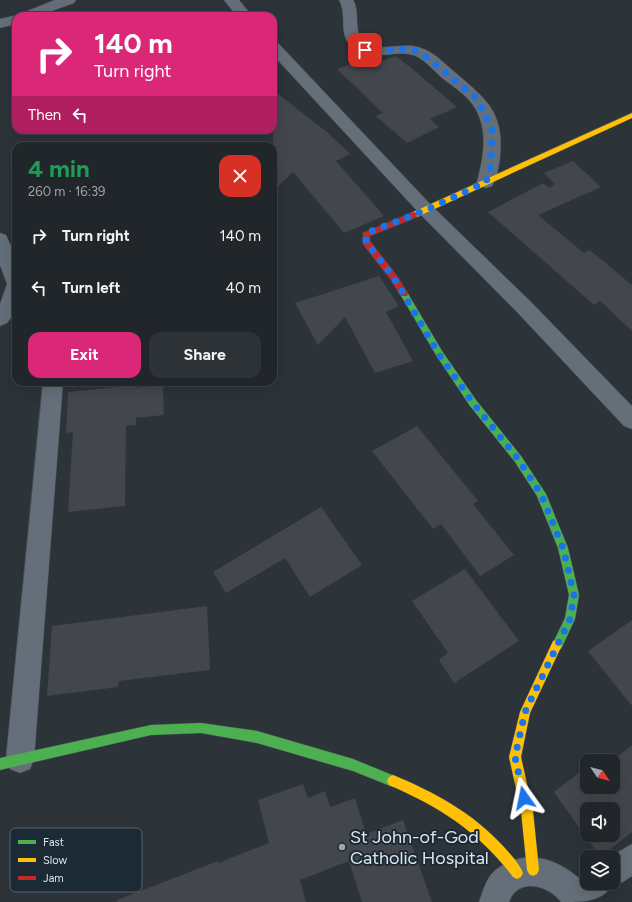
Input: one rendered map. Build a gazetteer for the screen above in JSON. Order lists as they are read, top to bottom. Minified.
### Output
{"places":["St John-of-God Catholic Hospital"],"legend":["Fast","Slow","Jam"],"north":"bottom right","page":{"turn":["140 m","Turn right"],"then":"Then","heading":["4 min","260 m · 16:39"],"list":[{"name":"Turn right","value":"140 m"},{"name":"Turn left","value":"40 m"}],"buttons":["Exit","Share"]}}
